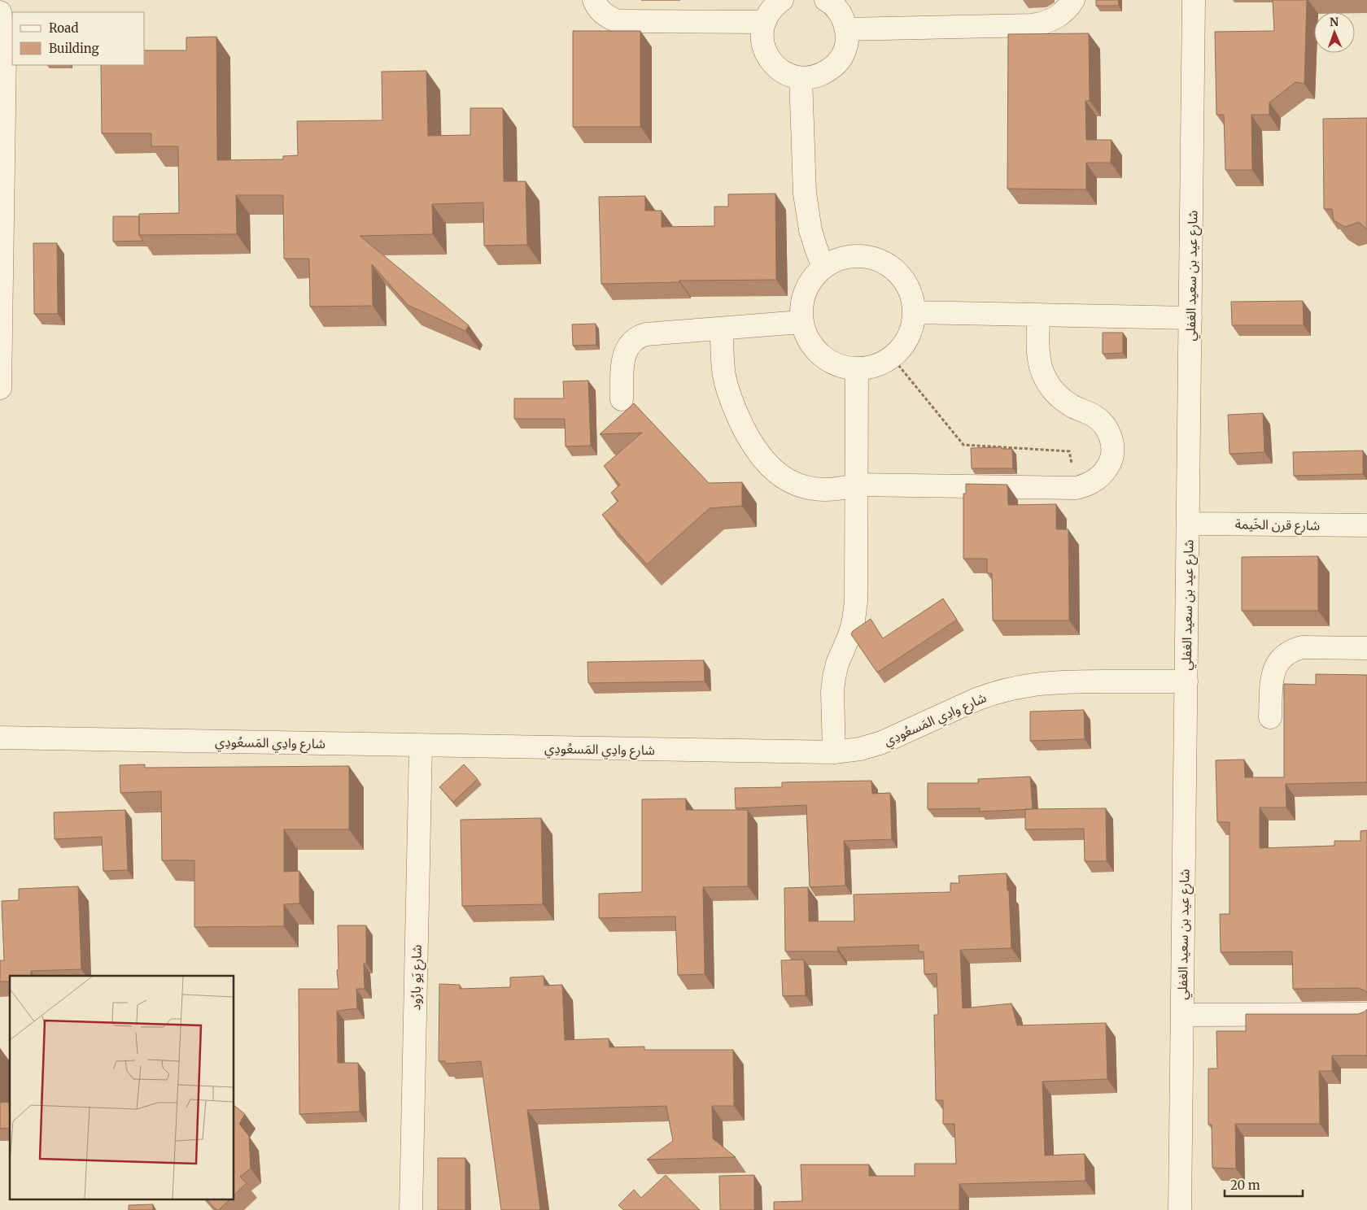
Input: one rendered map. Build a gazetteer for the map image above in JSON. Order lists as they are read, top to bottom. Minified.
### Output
{"streets":{"street":["شارع عيد بن سعيد الغفلي","شارع قرن الخَيمة","شارع وادِي المَسعُودِي","شارع يَو بارُود"]},"crossings":[["شارع عيد بن سعيد الغفلي","شارع قرن الخَيمة"],["شارع عيد بن سعيد الغفلي","شارع وادِي المَسعُودِي"],["شارع وادِي المَسعُودِي","شارع يَو بارُود"]],"legend":["Road","Building"],"scale_bar":"20 m","north":"top"}
